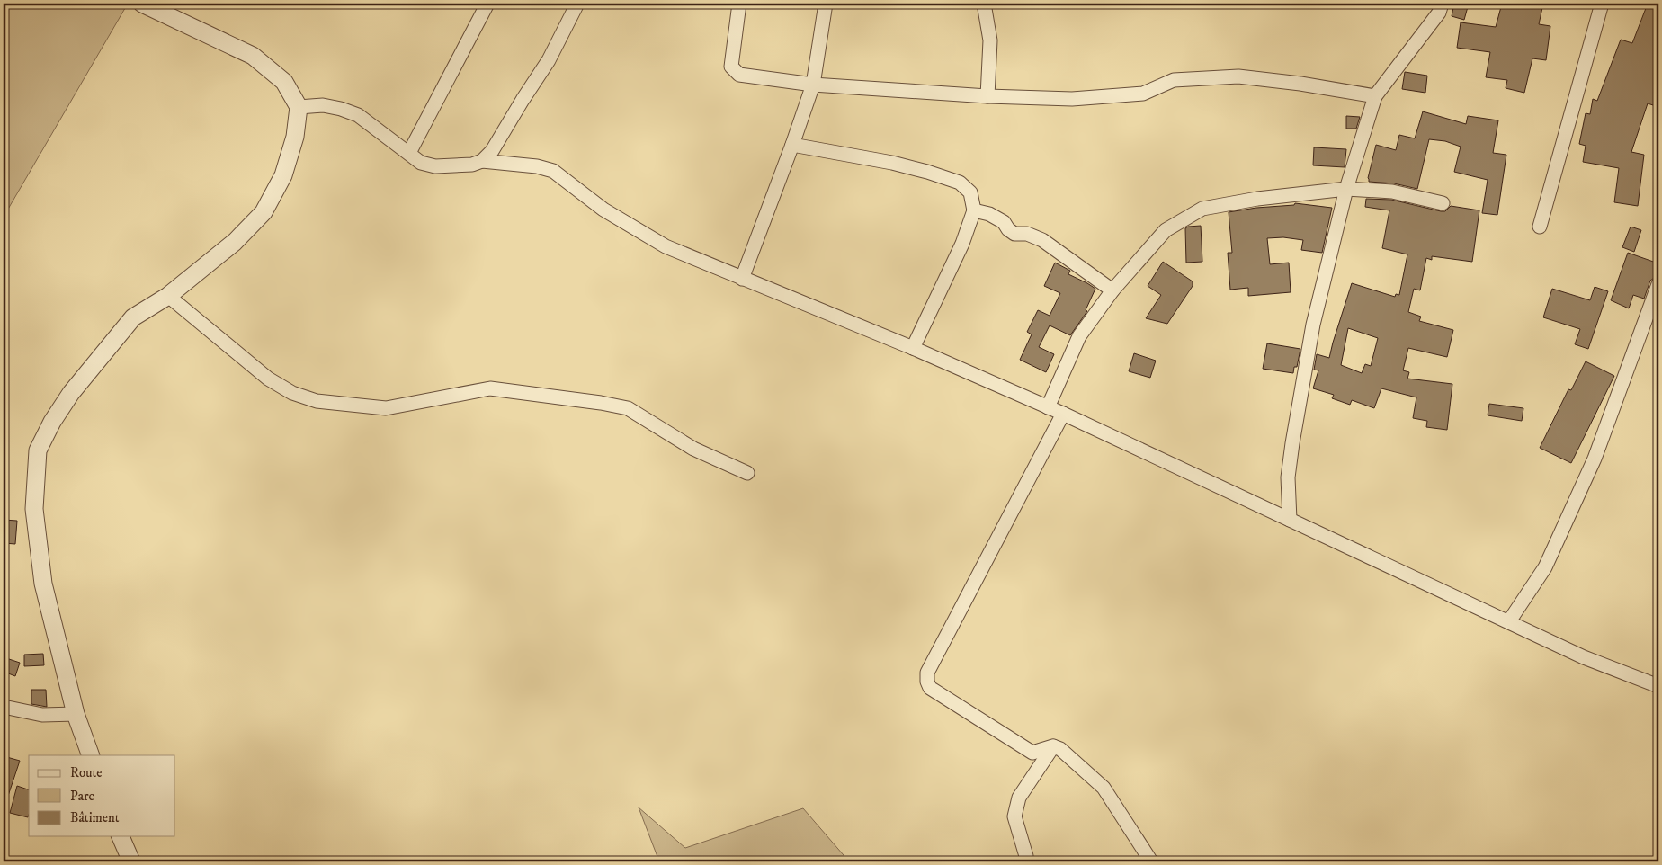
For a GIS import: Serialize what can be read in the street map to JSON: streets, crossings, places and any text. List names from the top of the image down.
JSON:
{
  "legend": ["Route", "Parc", "Bâtiment"]
}
